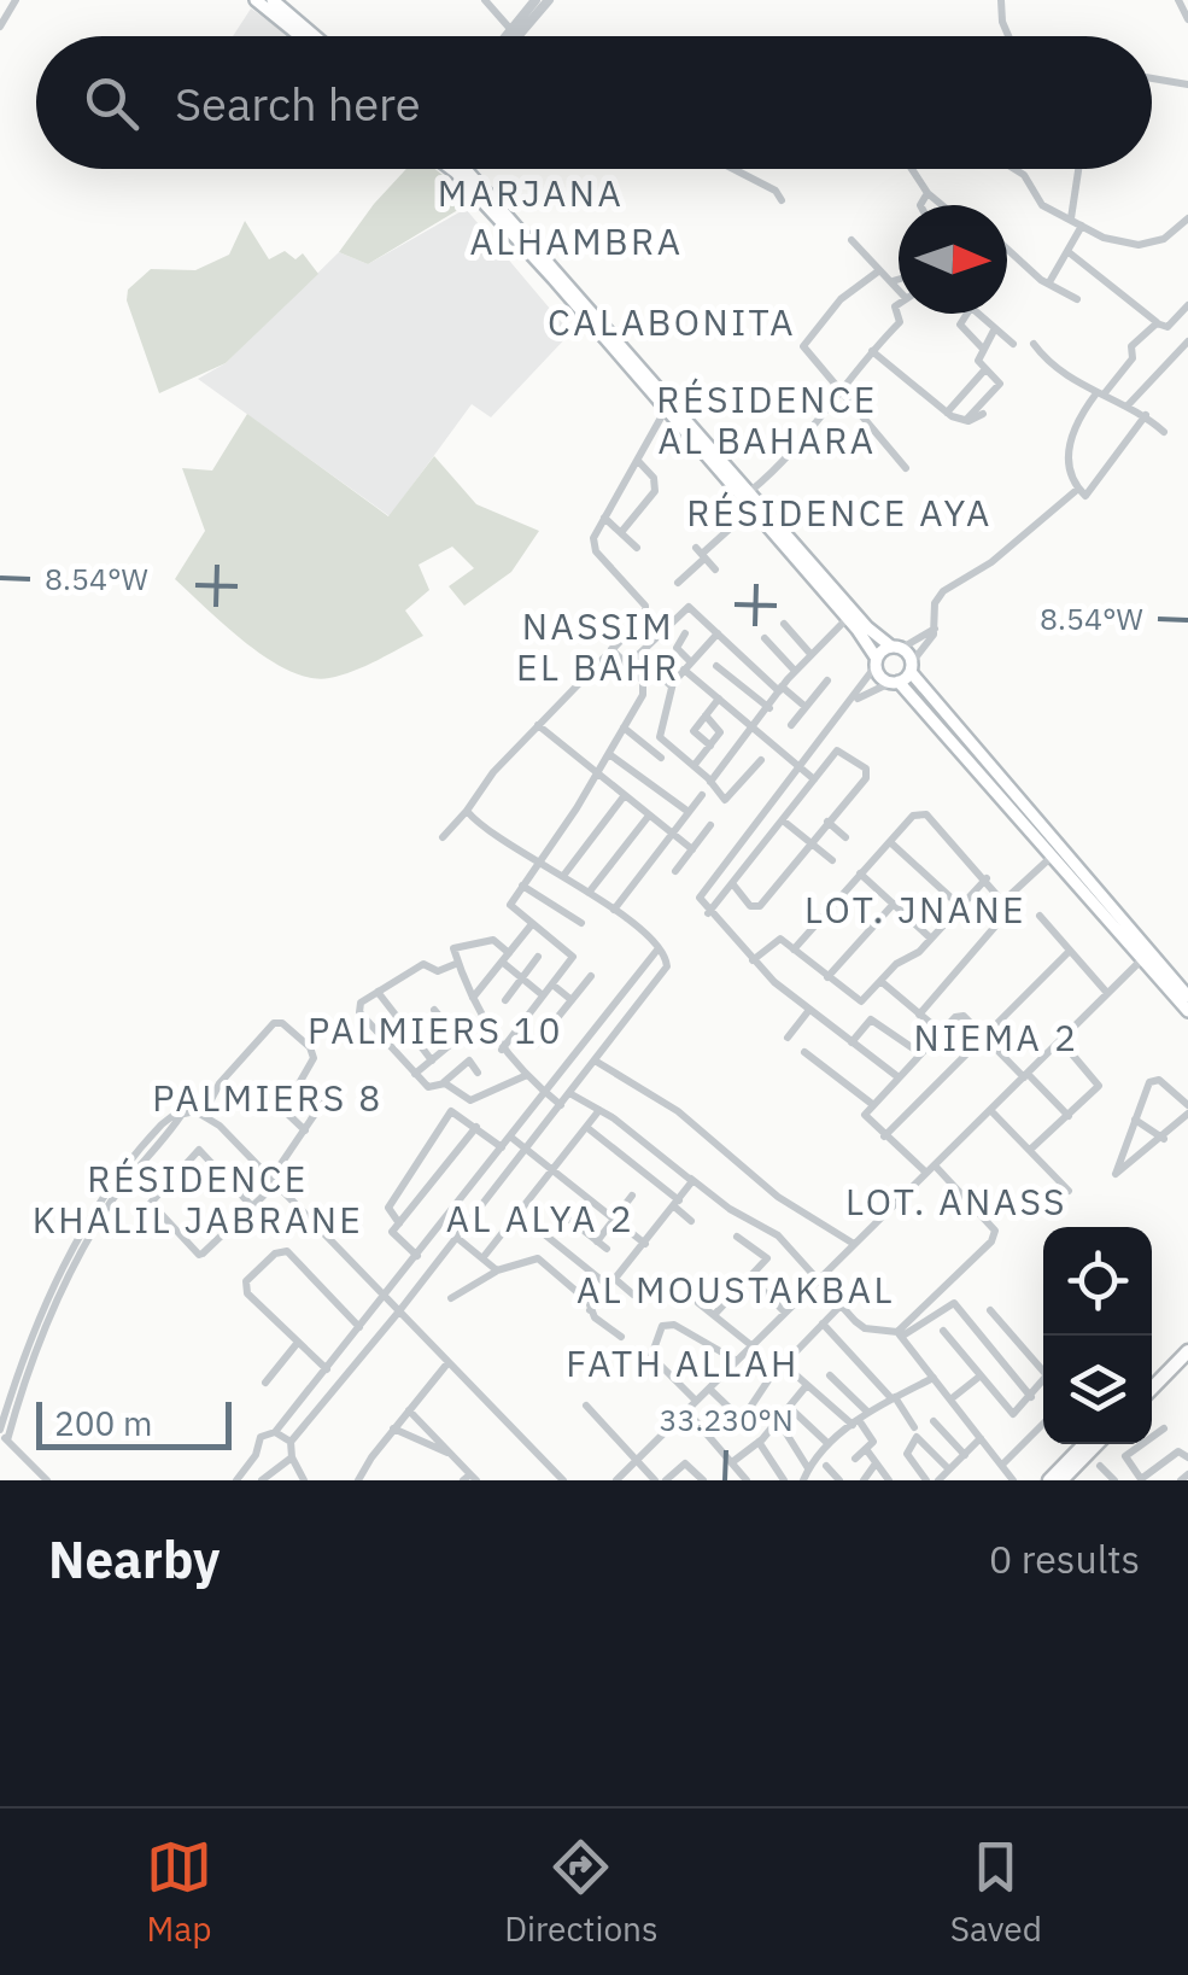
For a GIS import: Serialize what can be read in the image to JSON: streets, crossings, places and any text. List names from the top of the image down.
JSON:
{
  "districts": [
    "MARJANA",
    "ALHAMBRA",
    "CALABONITA",
    "RÉSIDENCE AL BAHARA",
    "RÉSIDENCE AYA",
    "NASSIM EL BAHR",
    "LOT. JNANE",
    "PALMIERS 10",
    "NIEMA 2",
    "PALMIERS 8",
    "RÉSIDENCE KHALIL JABRANE",
    "LOT. ANASS",
    "AL ALYA 2",
    "AL MOUSTAKBAL",
    "FATH ALLAH"
  ],
  "scale_bar": "200 m",
  "north": "right",
  "page": {
    "search": "Search here",
    "scale": "200 m",
    "heading": ["Nearby", "0 results"],
    "nav": ["Map", "Directions", "Saved"]
  },
  "coordinates": ["8.54°W", "33.230°N"]
}
